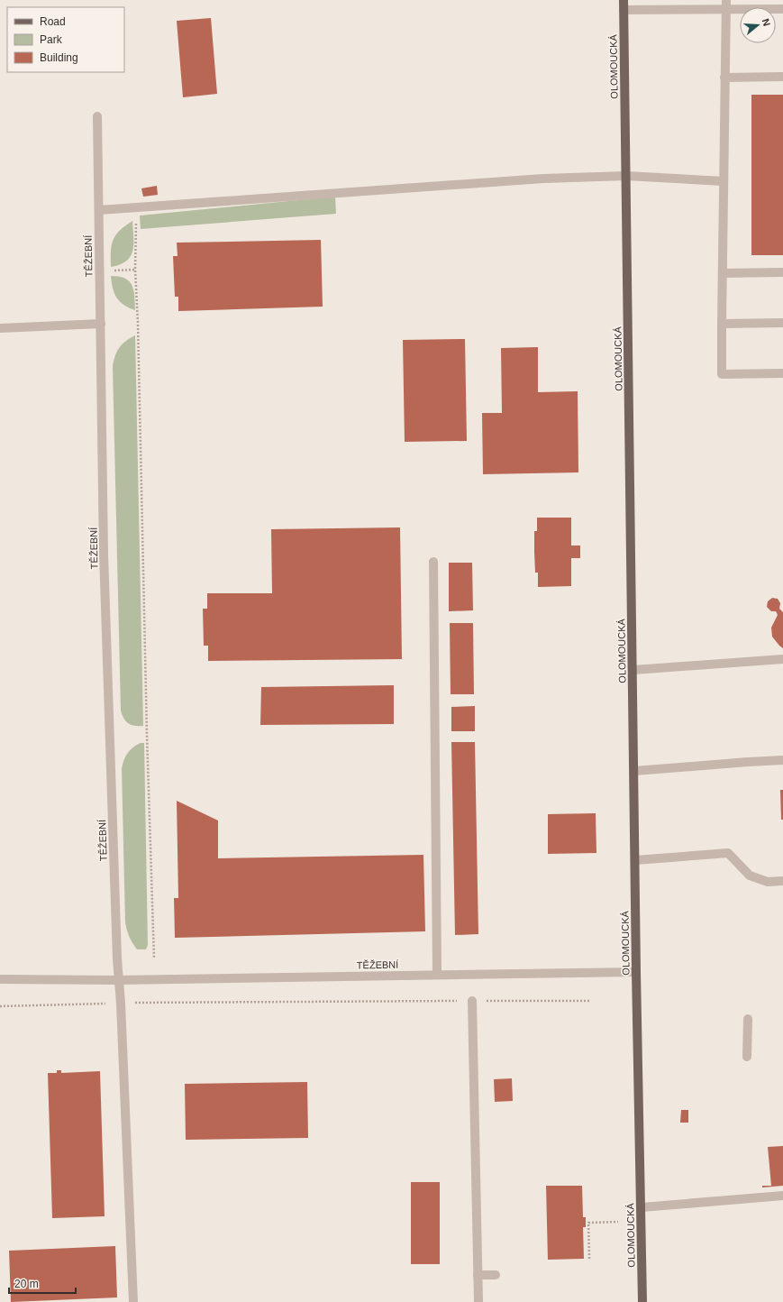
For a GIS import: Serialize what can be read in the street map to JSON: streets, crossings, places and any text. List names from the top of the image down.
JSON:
{
  "streets": {
    "main road": ["OLOMOUCKÁ"],
    "street": ["TĚŽEBNÍ"]
  },
  "crossings": [
    ["OLOMOUCKÁ", "TĚŽEBNÍ"]
  ],
  "legend": ["Road", "Park", "Building"],
  "scale_bar": "20 m",
  "north": "right"
}
